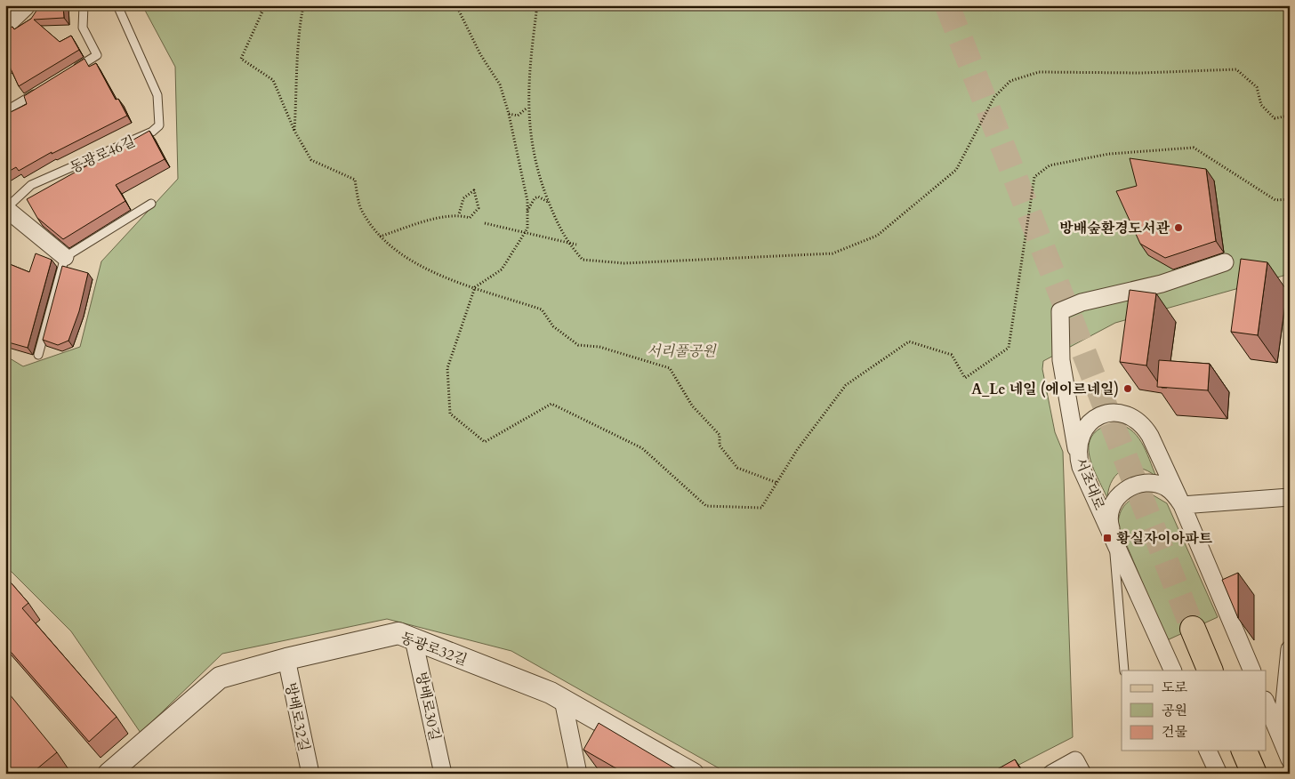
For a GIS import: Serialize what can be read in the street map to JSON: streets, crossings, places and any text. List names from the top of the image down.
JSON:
{
  "streets": {
    "street": [
      "동광로46길",
      "서초대로",
      "동광로32길",
      "방배로30길",
      "방배로32길"
    ]
  },
  "crossings": [
    ["동광로32길", "방배로30길"],
    ["동광로32길", "방배로32길"]
  ],
  "parks": ["서리풀공원"],
  "places": {
    "other": ["방배숲환경도서관", "A_Le 네일 (에이르네일)"],
    "transit": ["황실자이아파트"]
  },
  "legend": ["도로", "공원", "건물"]
}
